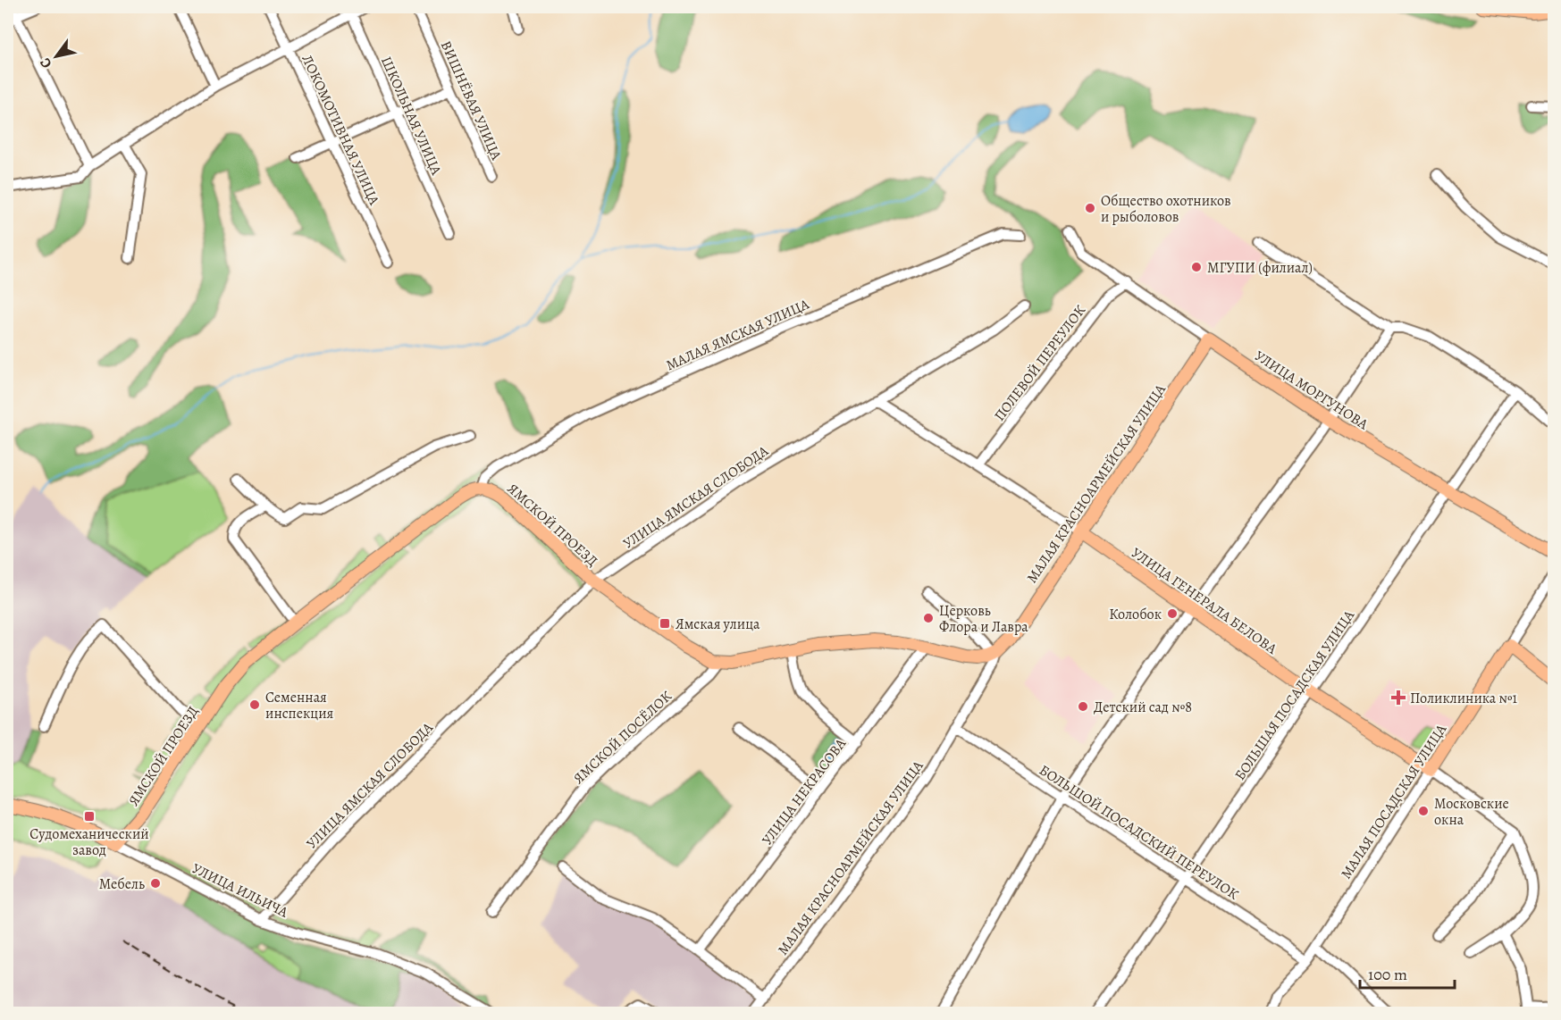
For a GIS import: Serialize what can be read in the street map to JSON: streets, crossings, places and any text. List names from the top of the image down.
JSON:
{
  "streets": {
    "main road": [
      "УЛИЦА МОРГУНОВА",
      "МАЛАЯ КРАСНОАРМЕЙСКАЯ УЛИЦА",
      "ЯМСКОЙ ПРОЕЗД",
      "УЛИЦА ГЕНЕРАЛА БЕЛОВА",
      "МАЛАЯ ПОСАДСКАЯ УЛИЦА",
      "УЛИЦА ИЛЬИЧА"
    ],
    "street": [
      "ВИШНЁВАЯ УЛИЦА",
      "ШКОЛЬНАЯ УЛИЦА",
      "ЛОКОМОТИВНАЯ УЛИЦА",
      "МАЛАЯ ЯМСКАЯ УЛИЦА",
      "ПОЛЕВОЙ ПЕРЕУЛОК",
      "УЛИЦА ЯМСКАЯ СЛОБОДА",
      "БОЛЬШАЯ ПОСАДСКАЯ УЛИЦА",
      "ЯМСКОЙ ПОСЁЛОК",
      "УЛИЦА НЕКРАСОВА",
      "БОЛЬШОЙ ПОСАДСКИЙ ПЕРЕУЛОК"
    ]
  },
  "crossings": [
    ["МАЛАЯ ЯМСКАЯ УЛИЦА", "ЯМСКОЙ ПРОЕЗД"],
    ["ПОЛЕВОЙ ПЕРЕУЛОК", "УЛИЦА МОРГУНОВА"],
    ["ПОЛЕВОЙ ПЕРЕУЛОК", "УЛИЦА ГЕНЕРАЛА БЕЛОВА"],
    ["УЛИЦА МОРГУНОВА", "МАЛАЯ КРАСНОАРМЕЙСКАЯ УЛИЦА"],
    ["УЛИЦА МОРГУНОВА", "БОЛЬШАЯ ПОСАДСКАЯ УЛИЦА"],
    ["МАЛАЯ КРАСНОАРМЕЙСКАЯ УЛИЦА", "УЛИЦА ГЕНЕРАЛА БЕЛОВА"],
    ["МАЛАЯ КРАСНОАРМЕЙСКАЯ УЛИЦА", "БОЛЬШОЙ ПОСАДСКИЙ ПЕРЕУЛОК"],
    ["УЛИЦА ЯМСКАЯ СЛОБОДА", "ЯМСКОЙ ПРОЕЗД"],
    ["УЛИЦА ЯМСКАЯ СЛОБОДА", "УЛИЦА ГЕНЕРАЛА БЕЛОВА"],
    ["УЛИЦА ЯМСКАЯ СЛОБОДА", "УЛИЦА ИЛЬИЧА"],
    ["ЯМСКОЙ ПРОЕЗД", "ЯМСКОЙ ПОСЁЛОК"],
    ["ЯМСКОЙ ПРОЕЗД", "УЛИЦА ИЛЬИЧА"],
    ["УЛИЦА ГЕНЕРАЛА БЕЛОВА", "БОЛЬШАЯ ПОСАДСКАЯ УЛИЦА"],
    ["УЛИЦА ГЕНЕРАЛА БЕЛОВА", "МАЛАЯ ПОСАДСКАЯ УЛИЦА"],
    ["БОЛЬШАЯ ПОСАДСКАЯ УЛИЦА", "БОЛЬШОЙ ПОСАДСКИЙ ПЕРЕУЛОК"],
    ["МАЛАЯ ПОСАДСКАЯ УЛИЦА", "БОЛЬШОЙ ПОСАДСКИЙ ПЕРЕУЛОК"]
  ],
  "places": {
    "other": [
      "Общество охотников и рыболовов",
      "МГУПИ (филиал)",
      "Колобок",
      "Церковь Флора и Лавра",
      "Семенная инспекция",
      "Детский сад №8",
      "Московские окна",
      "Мебель"
    ],
    "transit": ["Ямская улица", "Судомеханический завод"],
    "health": ["Поликлиника №1"]
  },
  "scale_bar": "100 m",
  "north": "bottom left"
}
